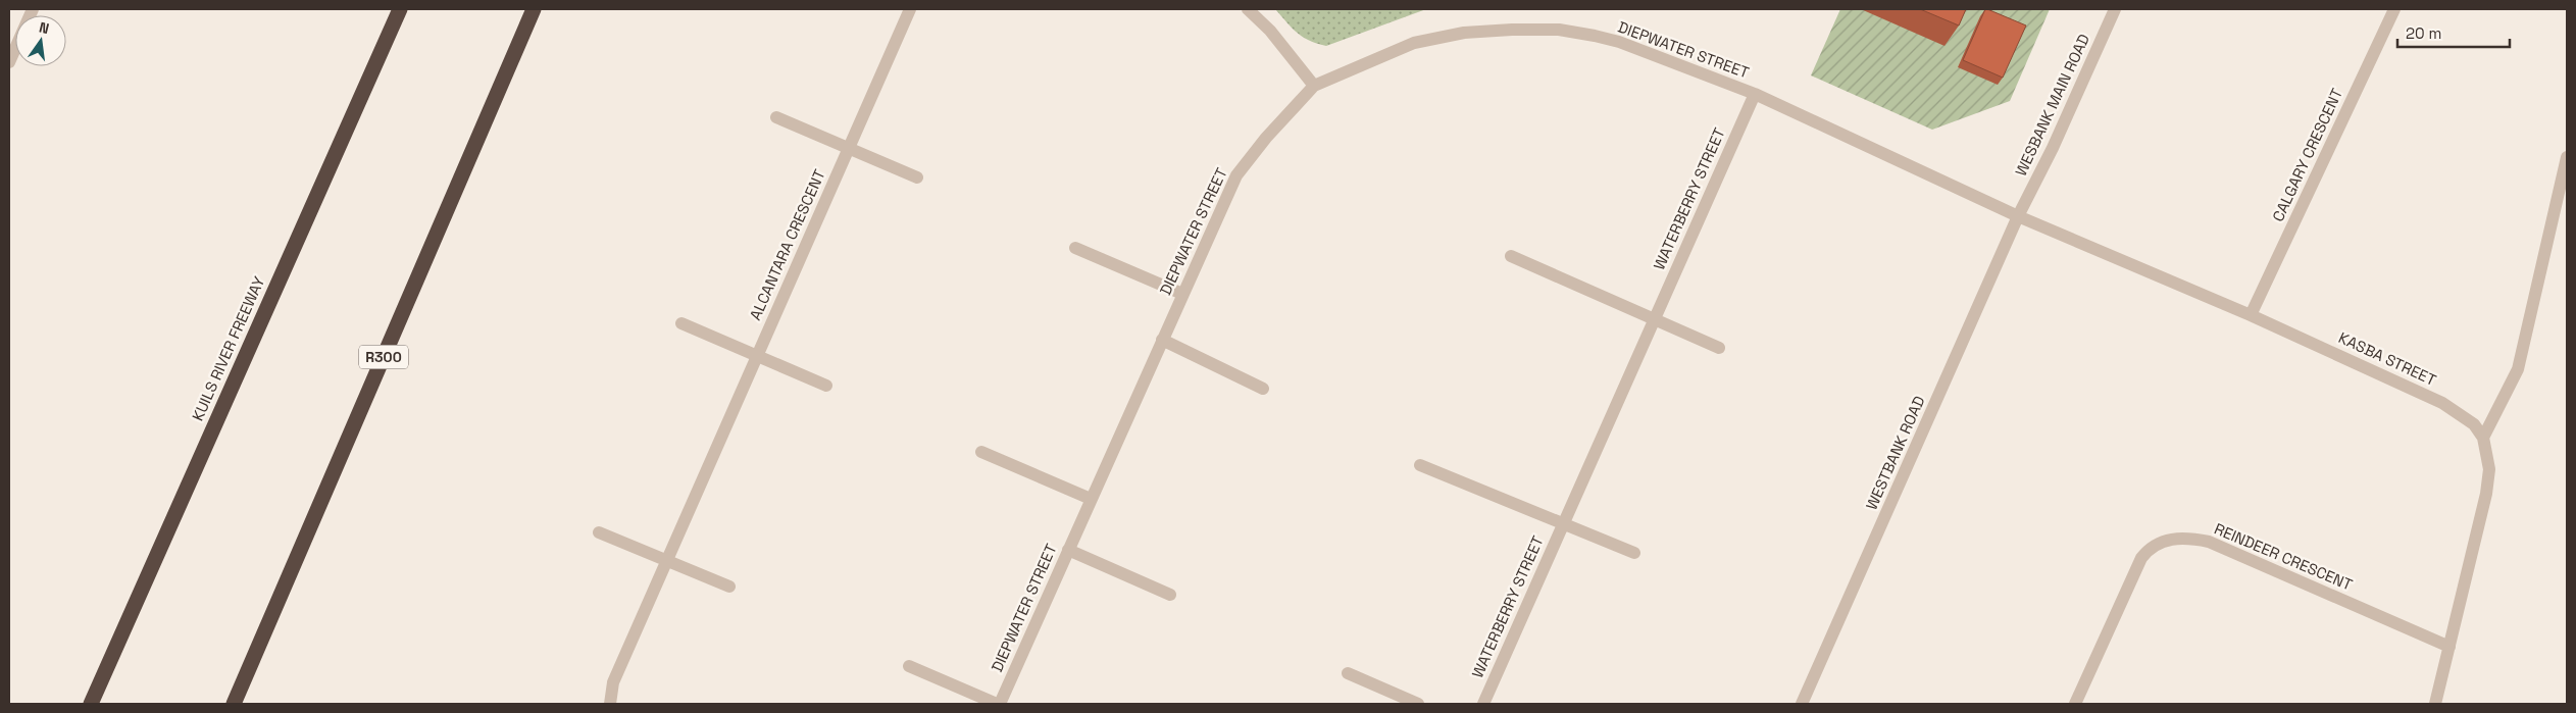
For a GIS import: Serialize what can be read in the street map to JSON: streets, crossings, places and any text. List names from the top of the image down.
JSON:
{
  "streets": {
    "highway": ["KUILS RIVER FREEWAY", "R300"],
    "street": [
      "DIEPWATER STREET",
      "WESBANK MAIN ROAD",
      "CALGARY CRESCENT",
      "WATERBERRY STREET",
      "ALCANTARA CRESCENT",
      "KASBA STREET",
      "WESTBANK ROAD",
      "REINDEER CRESCENT"
    ]
  },
  "crossings": [
    ["DIEPWATER STREET", "WESBANK MAIN ROAD"],
    ["DIEPWATER STREET", "WATERBERRY STREET"],
    ["DIEPWATER STREET", "KASBA STREET"],
    ["DIEPWATER STREET", "WESTBANK ROAD"],
    ["WESBANK MAIN ROAD", "KASBA STREET"],
    ["WESBANK MAIN ROAD", "WESTBANK ROAD"],
    ["CALGARY CRESCENT", "KASBA STREET"],
    ["KASBA STREET", "WESTBANK ROAD"]
  ],
  "scale_bar": "20 m",
  "north": "top"
}
